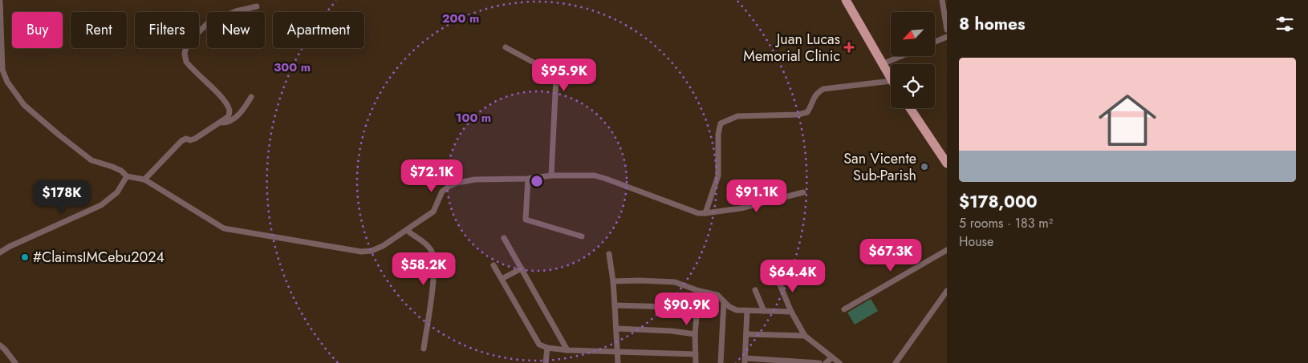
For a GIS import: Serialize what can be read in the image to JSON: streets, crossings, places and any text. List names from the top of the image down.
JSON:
{
  "places": {
    "health": ["Juan Lucas Memorial Clinic"],
    "other": ["San Vicente Sub-Parish", "#ClaimsIMCebu2024"]
  },
  "north": "bottom left",
  "page": {
    "heading": "8 homes",
    "chip": [
      "Buy",
      "Rent",
      "Filters",
      "New",
      "Apartment"
    ],
    "list": [
      {
        "name": "$178,000",
        "note": "5 rooms · 183 m² · House"
      }
    ],
    "price": [
      "$95.9K",
      "$72.1K",
      "$91.1K",
      "$178K",
      "$67.3K",
      "$58.2K",
      "$64.4K",
      "$90.9K"
    ]
  },
  "rings": ["200 m", "300 m", "100 m"]
}
